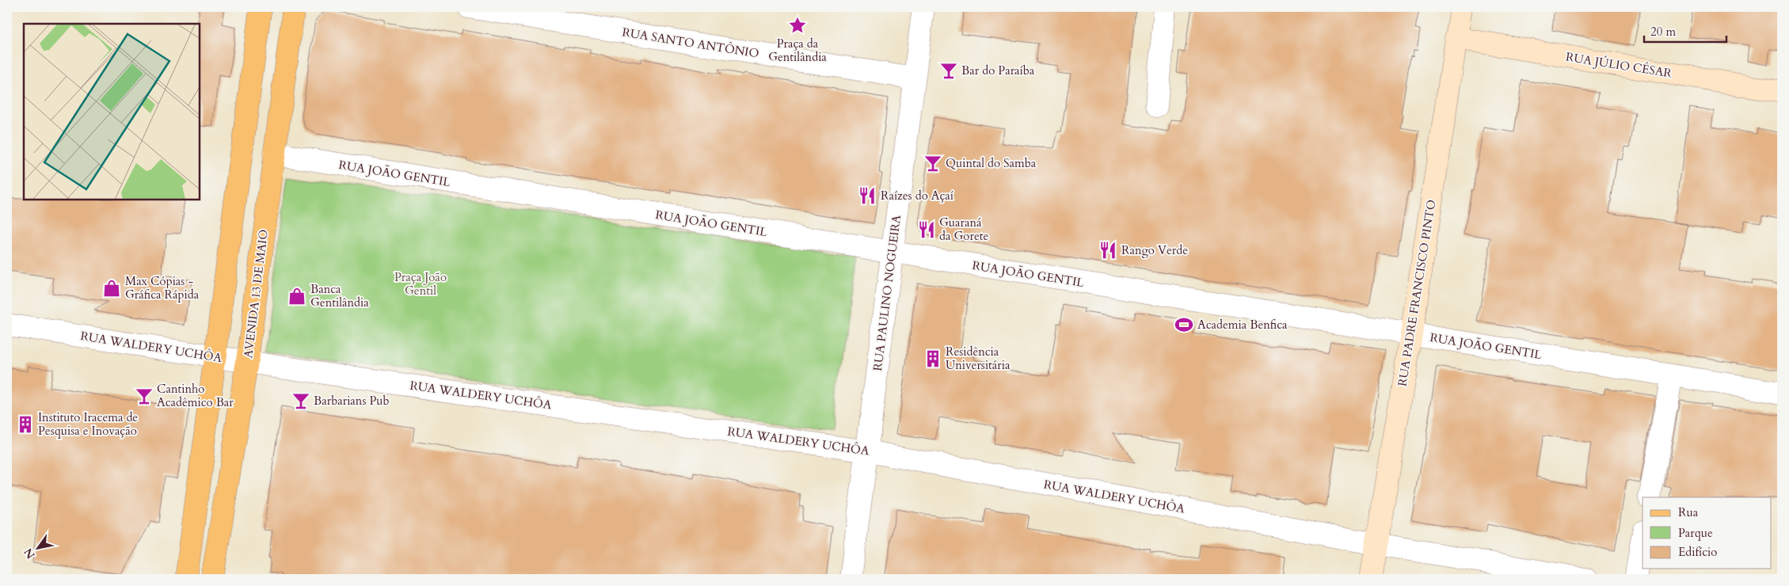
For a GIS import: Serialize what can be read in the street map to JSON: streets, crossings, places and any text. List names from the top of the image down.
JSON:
{
  "streets": {
    "main road": ["AVENIDA 13 DE MAIO"],
    "street": [
      "RUA SANTO ANTÔNIO",
      "RUA JÚLIO CÉSAR",
      "RUA JOÃO GENTIL",
      "RUA PAULINO NOGUEIRA",
      "RUA PADRE FRANCISCO PINTO",
      "RUA WALDERY UCHÔA"
    ]
  },
  "crossings": [
    ["RUA SANTO ANTÔNIO", "RUA PAULINO NOGUEIRA"],
    ["RUA JÚLIO CÉSAR", "RUA PADRE FRANCISCO PINTO"],
    ["RUA JOÃO GENTIL", "RUA PAULINO NOGUEIRA"],
    ["RUA JOÃO GENTIL", "RUA PADRE FRANCISCO PINTO"],
    ["RUA JOÃO GENTIL", "AVENIDA 13 DE MAIO"],
    ["RUA PAULINO NOGUEIRA", "RUA WALDERY UCHÔA"],
    ["RUA PADRE FRANCISCO PINTO", "RUA WALDERY UCHÔA"],
    ["AVENIDA 13 DE MAIO", "RUA WALDERY UCHÔA"]
  ],
  "parks": ["Praça João Gentil"],
  "places": {
    "place": ["Praça da Gentilândia"],
    "bar": [
      "Bar do Paraíba",
      "Quintal do Samba",
      "Cantinho Acadêmico Bar",
      "Barbarians Pub"
    ],
    "restaurant": ["Raízes do Açaí", "Guaraná da Gorete", "Rango Verde"],
    "shop": ["Max Cópias - Gráfica Rápida", "Banca Gentilândia"],
    "sports": ["Academia Benfica"],
    "building": ["Residência Universitária", "Instituto Iracema de Pesquisa e Inovação"]
  },
  "legend": ["Rua", "Parque", "Edifício"],
  "scale_bar": "20 m",
  "north": "bottom left"
}
